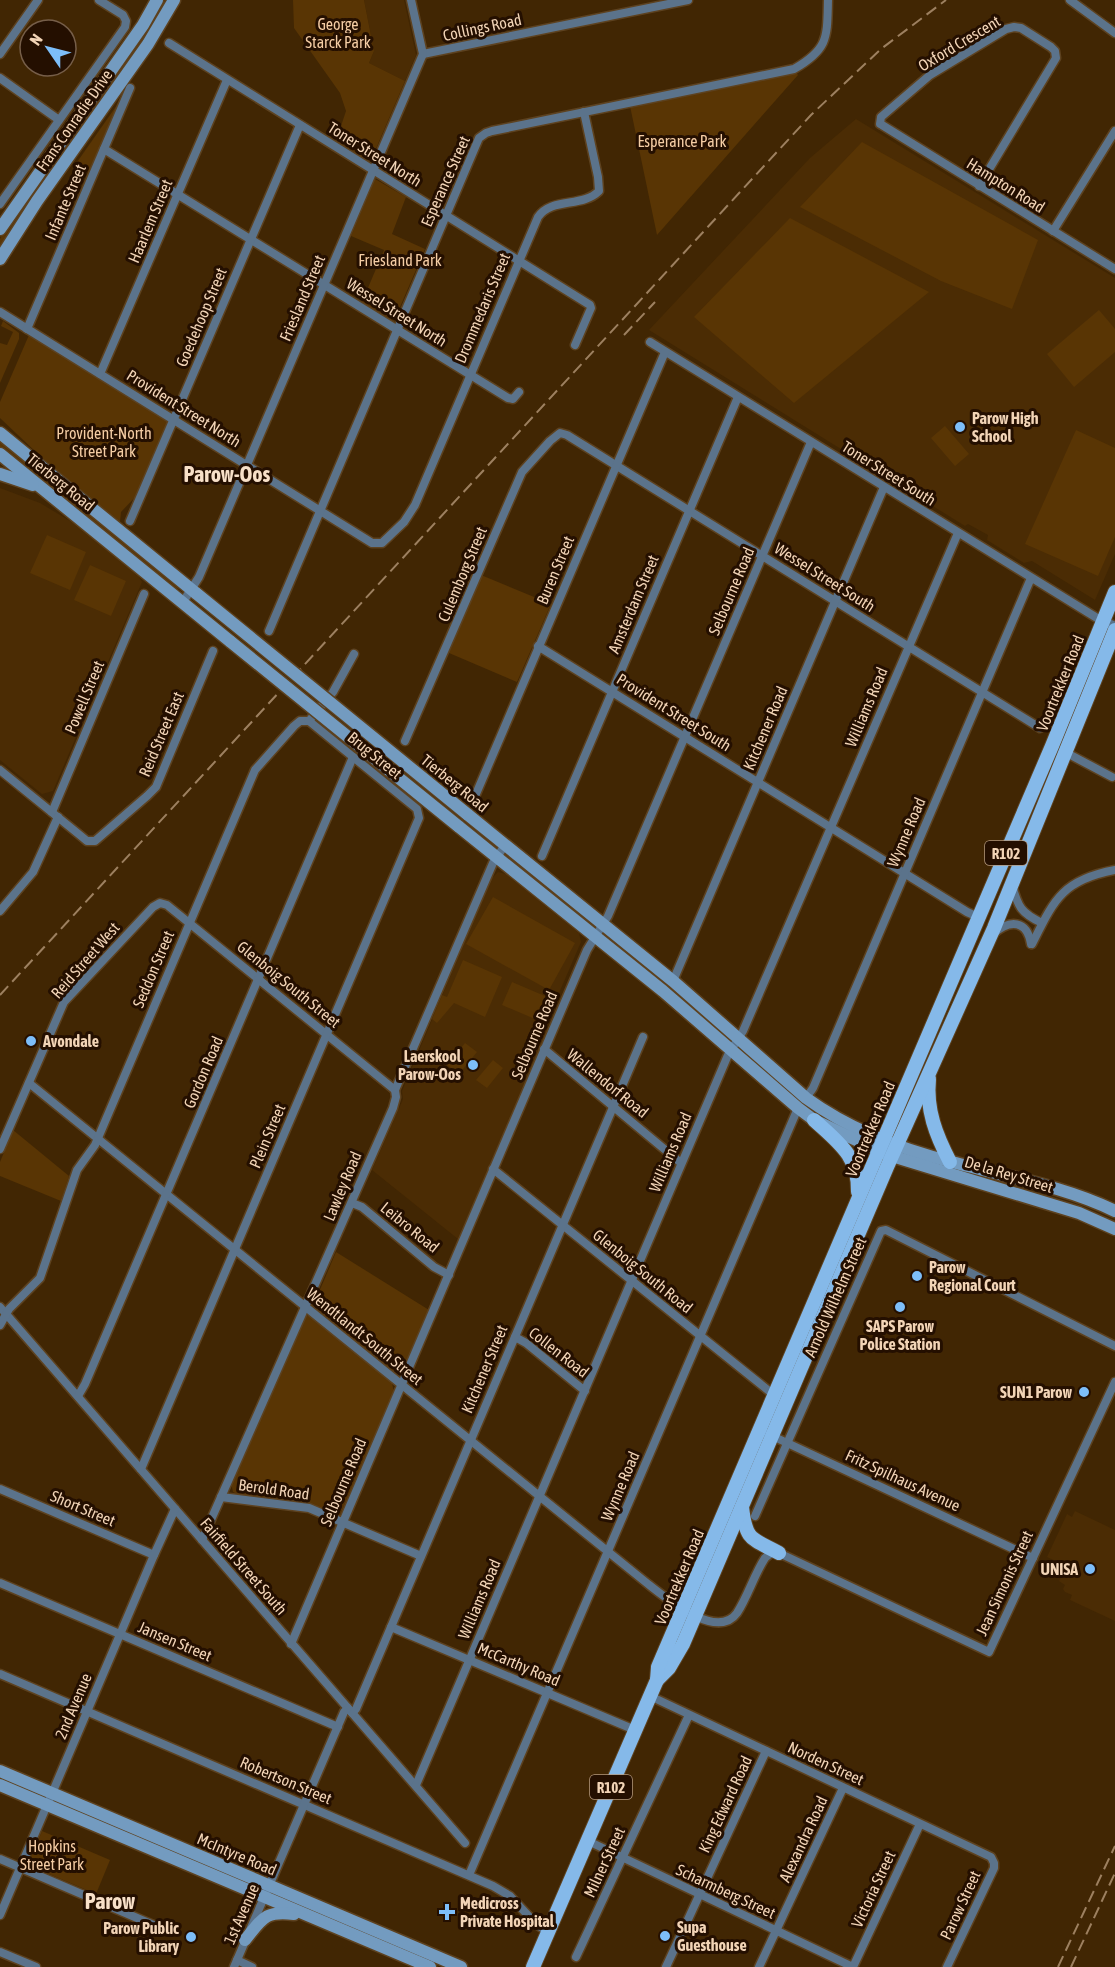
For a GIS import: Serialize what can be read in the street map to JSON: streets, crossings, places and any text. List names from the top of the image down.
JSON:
{
  "streets": {
    "main road": [
      "Frans Conradie Drive",
      "Tierberg Road",
      "Voortrekker Road",
      "R102",
      "De la Rey Street",
      "McIntyre Road"
    ],
    "street": [
      "Collings Road",
      "Oxford Crescent",
      "Toner Street North",
      "Esperance Street",
      "Hampton Road",
      "Infante Street",
      "Haarlem Street",
      "Friesland Street",
      "Drommedaris Street",
      "Wessel Street North",
      "Goedehoop Street",
      "Provident Street North",
      "Toner Street South",
      "Buren Street",
      "Culemborg Street",
      "Wessel Street South",
      "Selbourne Road",
      "Amsterdam Street",
      "Powell Street",
      "Williams Road",
      "Provident Street South",
      "Kitchener Road",
      "Reid Street East",
      "Brug Street",
      "Wynne Road",
      "Reid Street West",
      "Seddon Street",
      "Glenboig South Street",
      "Gordon Road",
      "Wallendorf Road",
      "Plein Street",
      "Lawley Road",
      "Leibro Road",
      "Glenboig South Road",
      "Arnold Wilhelm Street",
      "Wendtlandt South Street",
      "Collen Road",
      "Kitchener Street",
      "Fritz Spilhaus Avenue",
      "Berold Road",
      "Short Street",
      "Fairfield Street South",
      "Jean Simonis Street",
      "Jansen Street",
      "McCarthy Road",
      "2nd Avenue",
      "Norden Street",
      "Robertson Street",
      "King Edward Road",
      "Alexandra Road",
      "Milner Street",
      "Victoria Street",
      "Scharmberg Street",
      "Parow Street",
      "1st Avenue"
    ]
  },
  "crossings": [
    ["Collings Road", "Friesland Street"],
    ["Oxford Crescent", "Hampton Road"],
    ["Toner Street North", "Esperance Street"],
    ["Toner Street North", "Haarlem Street"],
    ["Toner Street North", "Friesland Street"],
    ["Toner Street North", "Drommedaris Street"],
    ["Toner Street North", "Goedehoop Street"],
    ["Esperance Street", "Drommedaris Street"],
    ["Esperance Street", "Wessel Street North"],
    ["Esperance Street", "Provident Street North"],
    ["Infante Street", "Wessel Street North"],
    ["Infante Street", "Provident Street North"],
    ["Haarlem Street", "Wessel Street North"],
    ["Haarlem Street", "Provident Street North"],
    ["Friesland Street", "Wessel Street North"],
    ["Friesland Street", "Provident Street North"],
    ["Friesland Street", "Tierberg Road"],
    ["Drommedaris Street", "Wessel Street North"],
    ["Drommedaris Street", "Provident Street North"],
    ["Wessel Street North", "Goedehoop Street"],
    ["Goedehoop Street", "Provident Street North"],
    ["Toner Street South", "Buren Street"],
    ["Toner Street South", "Selbourne Road"],
    ["Toner Street South", "Amsterdam Street"],
    ["Toner Street South", "Voortrekker Road"],
    ["Toner Street South", "Williams Road"],
    ["Toner Street South", "Kitchener Road"],
    ["Toner Street South", "Wynne Road"],
    ["Tierberg Road", "Selbourne Road"],
    ["Tierberg Road", "Voortrekker Road"],
    ["Tierberg Road", "Williams Road"],
    ["Tierberg Road", "Kitchener Road"],
    ["Tierberg Road", "Wynne Road"],
    ["Tierberg Road", "De la Rey Street"],
    ["Tierberg Road", "Lawley Road"],
    ["Buren Street", "Wessel Street South"],
    ["Buren Street", "Provident Street South"],
    ["Culemborg Street", "Wessel Street South"],
    ["Wessel Street South", "Selbourne Road"],
    ["Wessel Street South", "Amsterdam Street"],
    ["Wessel Street South", "Williams Road"],
    ["Wessel Street South", "Kitchener Road"],
    ["Wessel Street South", "Wynne Road"],
    ["Selbourne Road", "Provident Street South"],
    ["Selbourne Road", "Wallendorf Road"],
    ["Selbourne Road", "Leibro Road"],
    ["Selbourne Road", "Glenboig South Road"],
    ["Selbourne Road", "Wendtlandt South Street"],
    ["Selbourne Road", "Berold Road"],
    ["Selbourne Road", "Fairfield Street South"],
    ["Amsterdam Street", "Provident Street South"],
    ["Voortrekker Road", "Provident Street South"],
    ["Voortrekker Road", "De la Rey Street"],
    ["Voortrekker Road", "Glenboig South Road"],
    ["Voortrekker Road", "Wendtlandt South Street"],
    ["Voortrekker Road", "Fritz Spilhaus Avenue"],
    ["Voortrekker Road", "McCarthy Road"],
    ["Voortrekker Road", "Norden Street"],
    ["Voortrekker Road", "Robertson Street"],
    ["Voortrekker Road", "Scharmberg Street"],
    ["Powell Street", "Reid Street East"],
    ["Williams Road", "Provident Street South"],
    ["Williams Road", "Wallendorf Road"],
    ["Williams Road", "Glenboig South Road"],
    ["Williams Road", "Wendtlandt South Street"],
    ["Williams Road", "Collen Road"],
    ["Williams Road", "Fairfield Street South"],
    ["Williams Road", "McCarthy Road"],
    ["Provident Street South", "Kitchener Road"],
    ["Provident Street South", "Wynne Road"],
    ["Brug Street", "Seddon Street"],
    ["Brug Street", "Gordon Road"],
    ["Brug Street", "Plein Street"],
    ["Wynne Road", "Glenboig South Road"],
    ["Wynne Road", "Wendtlandt South Street"],
    ["Wynne Road", "McCarthy Road"],
    ["Wynne Road", "Robertson Street"],
    ["Reid Street West", "Glenboig South Street"],
    ["Reid Street West", "Wendtlandt South Street"],
    ["Seddon Street", "Glenboig South Street"],
    ["Seddon Street", "Wendtlandt South Street"],
    ["Seddon Street", "Fairfield Street South"],
    ["Glenboig South Street", "Gordon Road"],
    ["Glenboig South Street", "Plein Street"],
    ["Glenboig South Street", "Lawley Road"],
    ["Gordon Road", "Wendtlandt South Street"],
    ["Gordon Road", "Fairfield Street South"],
    ["Wallendorf Road", "Kitchener Street"],
    ["Plein Street", "Wendtlandt South Street"],
    ["Plein Street", "Fairfield Street South"],
    ["Lawley Road", "Leibro Road"],
    ["Lawley Road", "Wendtlandt South Street"],
    ["Lawley Road", "Berold Road"],
    ["Lawley Road", "Fairfield Street South"],
    ["Glenboig South Road", "Kitchener Street"],
    ["Arnold Wilhelm Street", "Fritz Spilhaus Avenue"],
    ["Wendtlandt South Street", "Kitchener Street"],
    ["Collen Road", "Kitchener Street"],
    ["Kitchener Street", "Berold Road"],
    ["Kitchener Street", "Fairfield Street South"],
    ["Kitchener Street", "McCarthy Road"],
    ["Kitchener Street", "1st Avenue"],
    ["Fritz Spilhaus Avenue", "Jean Simonis Street"],
    ["Short Street", "2nd Avenue"],
    ["Fairfield Street South", "2nd Avenue"],
    ["Fairfield Street South", "1st Avenue"],
    ["Jansen Street", "2nd Avenue"],
    ["Jansen Street", "1st Avenue"],
    ["2nd Avenue", "Robertson Street"],
    ["2nd Avenue", "McIntyre Road"],
    ["Norden Street", "King Edward Road"],
    ["Norden Street", "Alexandra Road"],
    ["Norden Street", "Milner Street"],
    ["Norden Street", "Victoria Street"],
    ["Norden Street", "Parow Street"],
    ["Robertson Street", "1st Avenue"],
    ["King Edward Road", "Scharmberg Street"],
    ["Alexandra Road", "Scharmberg Street"],
    ["McIntyre Road", "1st Avenue"],
    ["Milner Street", "Scharmberg Street"],
    ["Victoria Street", "Scharmberg Street"]
  ],
  "districts": ["Parow-Oos", "Parow"],
  "parks": [
    "George Starck Park",
    "Esperance Park",
    "Friesland Park",
    "Provident-North Street Park",
    "Hopkins Street Park"
  ],
  "places": {
    "other": [
      "Parow High School",
      "Avondale",
      "Laerskool Parow-Oos",
      "Parow Regional Court",
      "SAPS Parow Police Station",
      "SUN1 Parow",
      "UNISA",
      "Supa Guesthouse",
      "Parow Public Library"
    ],
    "health": ["Medicross Private Hospital"]
  },
  "north": "top left"
}
